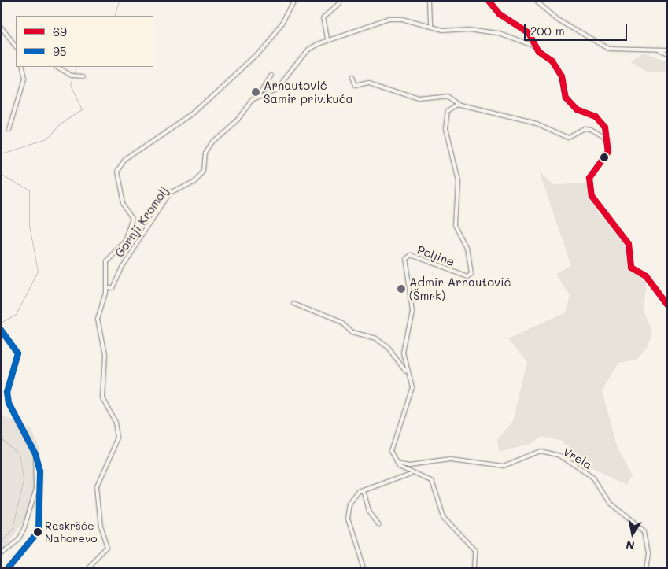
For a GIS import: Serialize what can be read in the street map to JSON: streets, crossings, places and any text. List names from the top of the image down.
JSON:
{
  "streets": {
    "street": ["Gornji Kromolj", "Poljine", "Vrela"]
  },
  "crossings": [
    ["Poljine", "Vrela"]
  ],
  "places": ["Arnautović Samir priv.kuća", "Admir Arnautović (Šmrk)", "Raskršće Nahorevo"],
  "lines": ["transit line 69", "transit line 95"],
  "legend": ["69", "95"],
  "scale_bar": "200 m",
  "north": "bottom"
}
